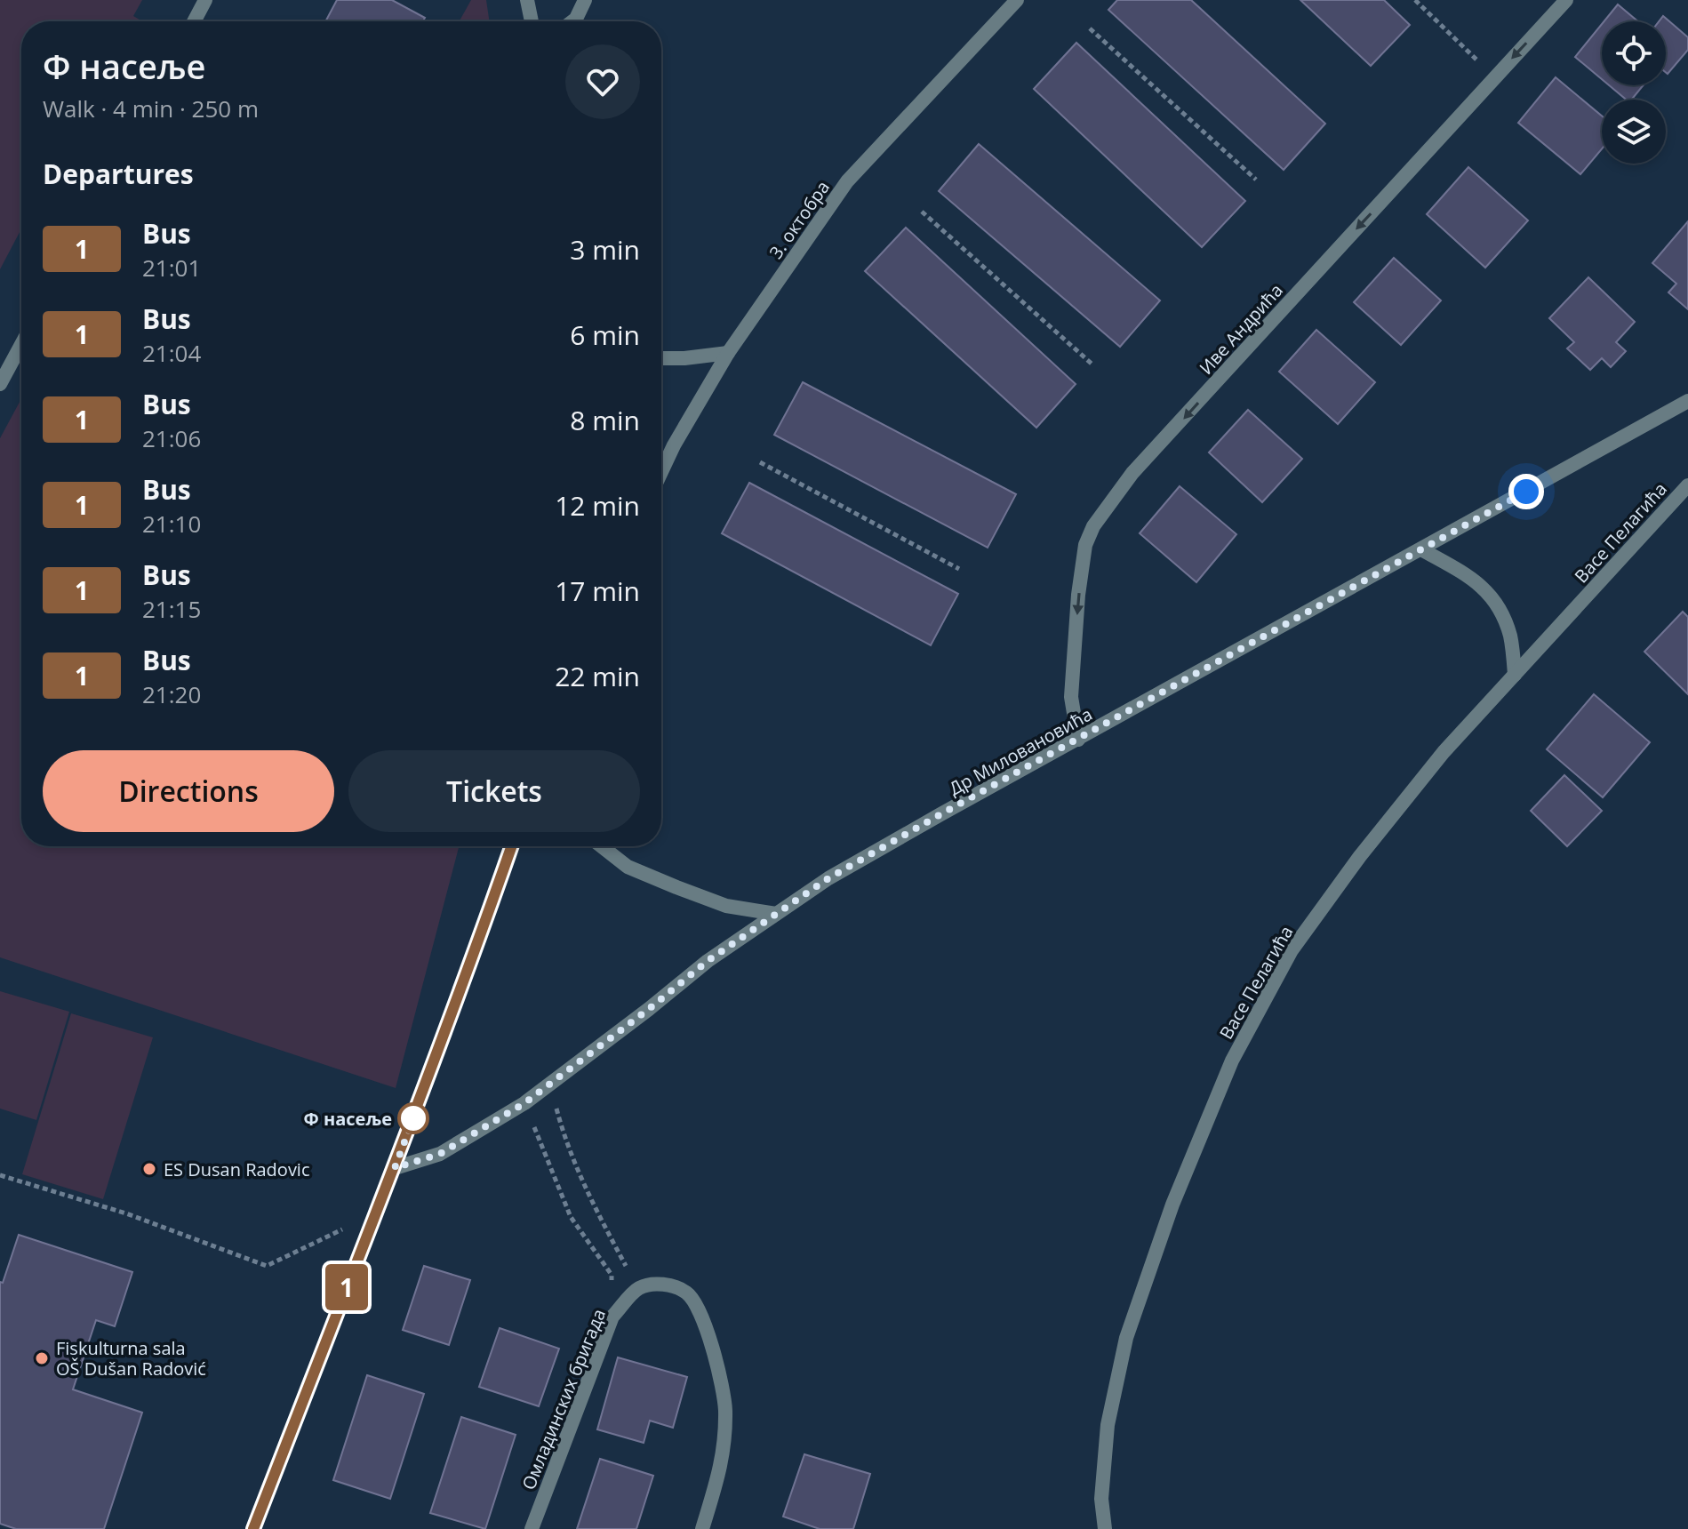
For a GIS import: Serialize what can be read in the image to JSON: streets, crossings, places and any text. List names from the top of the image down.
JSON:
{
  "streets": {
    "street": [
      "3. октобра",
      "Иве Андрића",
      "Васе Пелагића",
      "Др Миловановића",
      "Омладинских бригада"
    ]
  },
  "crossings": [
    ["Иве Андрића", "Др Миловановића"]
  ],
  "one_way": ["Иве Андрића"],
  "places": ["Ф насеље", "ES Dusan Radovic", "Fiskulturna sala OŠ Dušan Radović"],
  "lines": ["bus line 1"],
  "page": {
    "on_map": "1",
    "heading": [
      ["Ф насеље", "Walk · 4 min · 250 m"],
      "Departures"
    ],
    "list": [
      {
        "mark": "1",
        "name": "Bus",
        "note": "21:01",
        "value": "3 min"
      },
      {
        "mark": "1",
        "name": "Bus",
        "note": "21:04",
        "value": "6 min"
      },
      {
        "mark": "1",
        "name": "Bus",
        "note": "21:06",
        "value": "8 min"
      },
      {
        "mark": "1",
        "name": "Bus",
        "note": "21:10",
        "value": "12 min"
      },
      {
        "mark": "1",
        "name": "Bus",
        "note": "21:15",
        "value": "17 min"
      },
      {
        "mark": "1",
        "name": "Bus",
        "note": "21:20",
        "value": "22 min"
      }
    ],
    "buttons": ["Directions", "Tickets"]
  }
}
